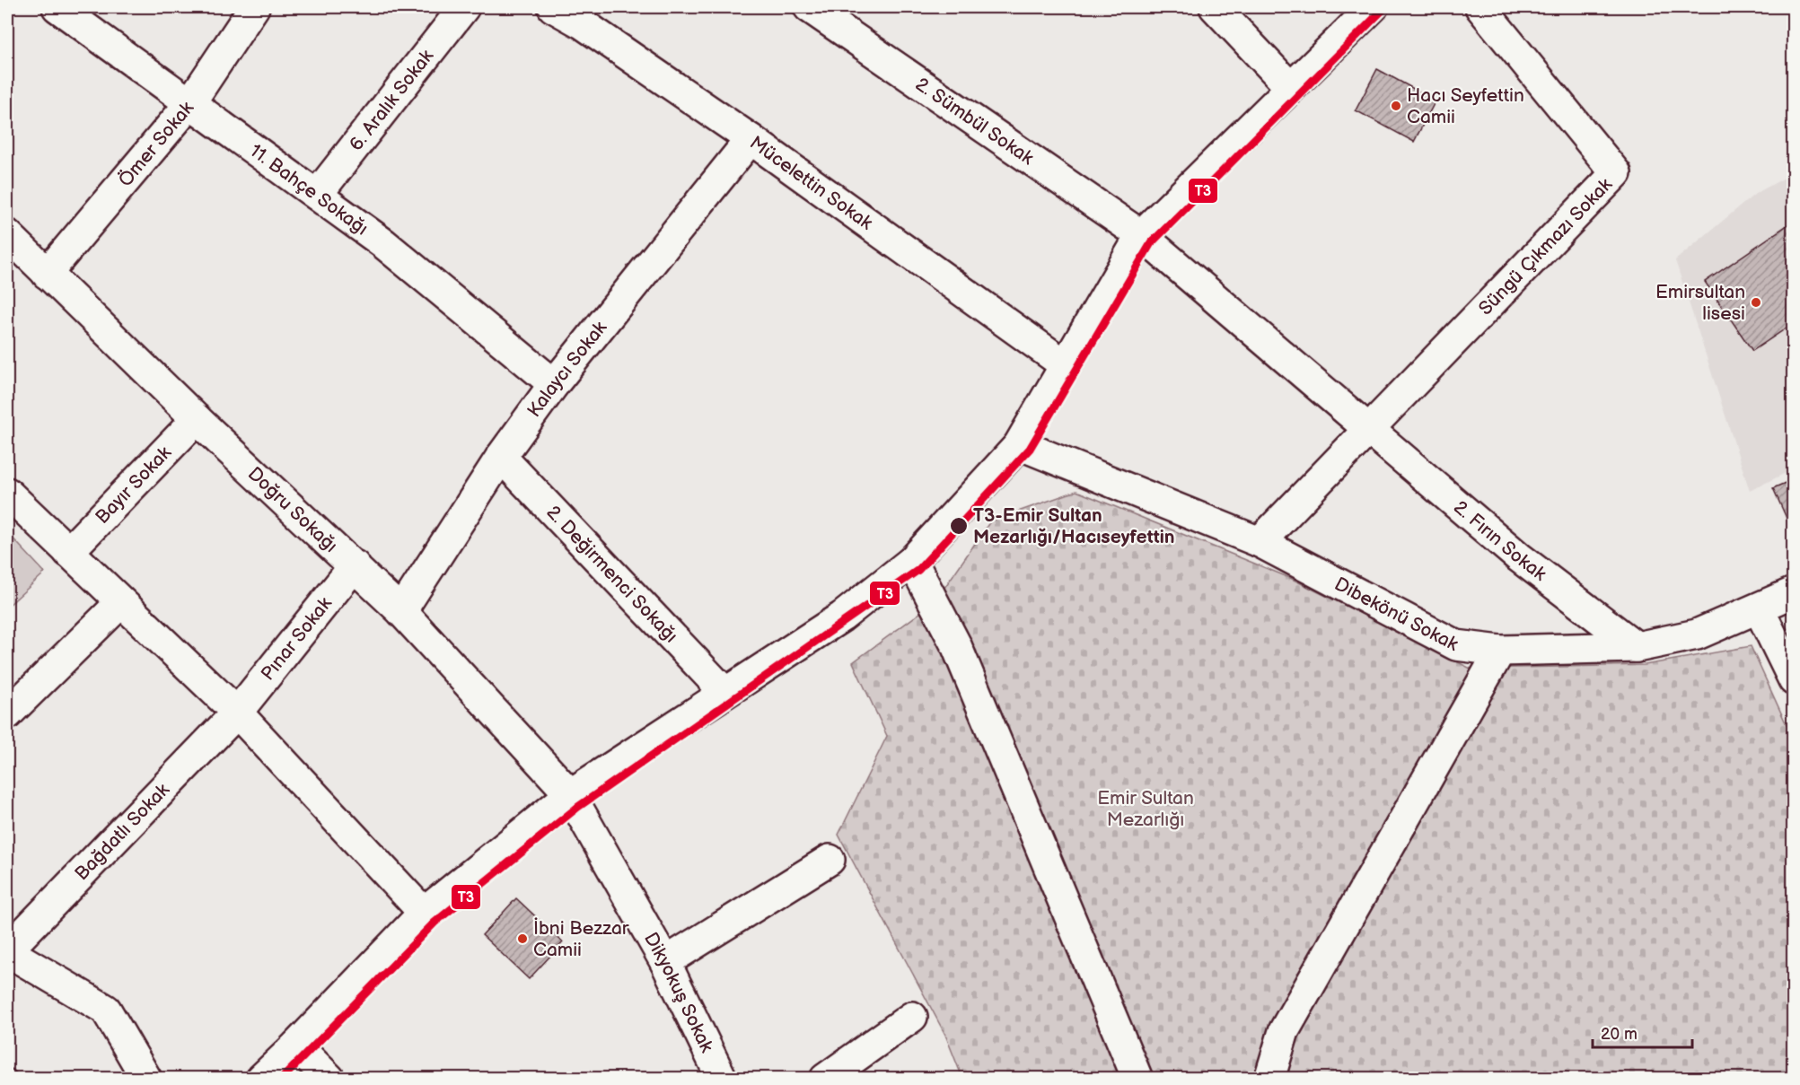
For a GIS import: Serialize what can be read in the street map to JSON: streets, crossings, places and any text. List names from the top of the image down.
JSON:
{
  "streets": {
    "street": [
      "6. Aralık Sokak",
      "2. Sümbül Sokak",
      "Ömer Sokak",
      "Mücelettin Sokak",
      "11. Bahçe Sokağı",
      "Süngü Çıkmazı Sokak",
      "Kalaycı Sokak",
      "Bayır Sokak",
      "Doğru Sokağı",
      "2. Fırın Sokak",
      "2. Değirmenci Sokağı",
      "Dibekönü Sokak",
      "Pınar Sokak",
      "Bağdatlı Sokak",
      "Dikyokuş Sokak"
    ]
  },
  "crossings": [
    ["6. Aralık Sokak", "11. Bahçe Sokağı"],
    ["2. Sümbül Sokak", "2. Fırın Sokak"],
    ["Ömer Sokak", "11. Bahçe Sokağı"],
    ["Ömer Sokak", "Doğru Sokağı"],
    ["Mücelettin Sokak", "Kalaycı Sokak"],
    ["11. Bahçe Sokağı", "Kalaycı Sokak"],
    ["Süngü Çıkmazı Sokak", "2. Fırın Sokak"],
    ["Kalaycı Sokak", "Doğru Sokağı"],
    ["Kalaycı Sokak", "2. Değirmenci Sokağı"],
    ["Bayır Sokak", "Doğru Sokağı"],
    ["Doğru Sokağı", "Pınar Sokak"],
    ["Doğru Sokağı", "Dikyokuş Sokak"],
    ["2. Fırın Sokak", "Dibekönü Sokak"],
    ["Pınar Sokak", "Bağdatlı Sokak"]
  ],
  "parks": ["Emir Sultan Mezarlığı"],
  "places": [
    "Hacı Seyfettin Camii",
    "Emirsultan lisesi",
    "T3-Emir Sultan Mezarlığı/Hacıseyfettin",
    "İbni Bezzar Camii"
  ],
  "lines": ["transit line T3"],
  "scale_bar": "20 m"
}
